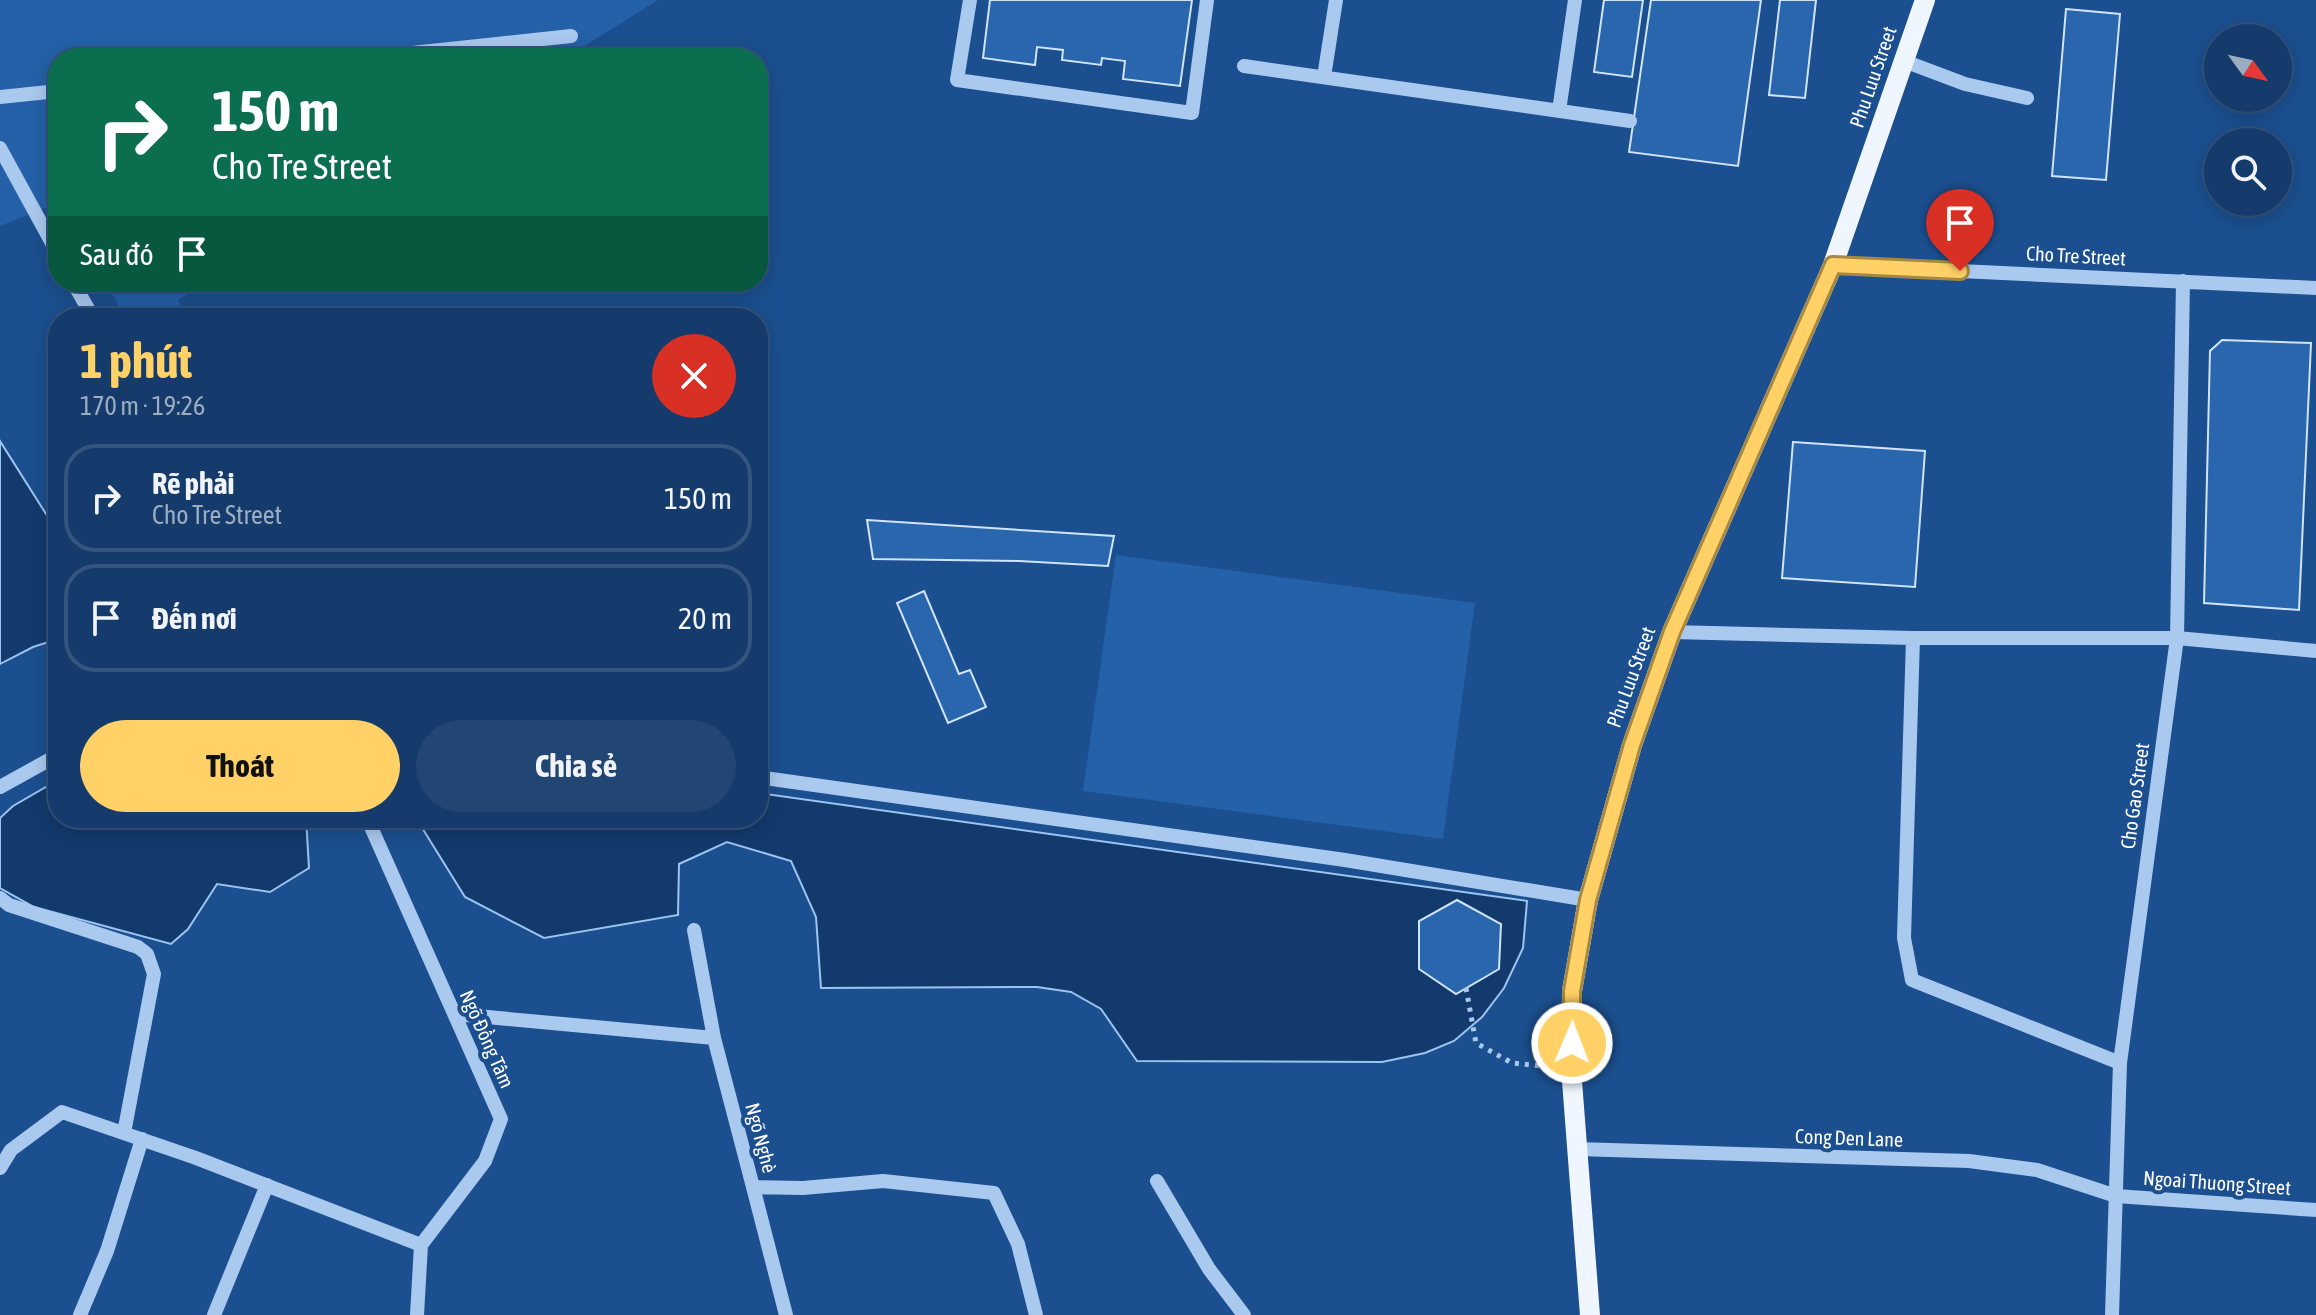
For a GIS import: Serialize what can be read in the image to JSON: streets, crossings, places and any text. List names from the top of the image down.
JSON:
{
  "streets": {
    "main road": ["Phu Luu Street"],
    "street": [
      "Cho Tre Street",
      "Cho Gao Street",
      "Ngõ Đồng Tâm",
      "Ngõ Nghè",
      "Cong Den Lane",
      "Ngoai Thuong Street"
    ]
  },
  "crossings": [
    ["Phu Luu Street", "Cho Tre Street"],
    ["Phu Luu Street", "Cong Den Lane"],
    ["Cho Tre Street", "Cho Gao Street"],
    ["Cho Gao Street", "Cong Den Lane"],
    ["Cho Gao Street", "Ngoai Thuong Street"],
    ["Cong Den Lane", "Ngoai Thuong Street"]
  ],
  "north": "bottom right",
  "page": {
    "turn": ["150 m", "Cho Tre Street"],
    "then": "Sau đó",
    "heading": ["1 phút", "170 m · 19:26"],
    "list": [
      {
        "name": "Rẽ phải",
        "note": "Cho Tre Street",
        "value": "150 m"
      },
      {
        "name": "Đến nơi",
        "value": "20 m"
      }
    ],
    "buttons": ["Thoát", "Chia sẻ"]
  }
}
